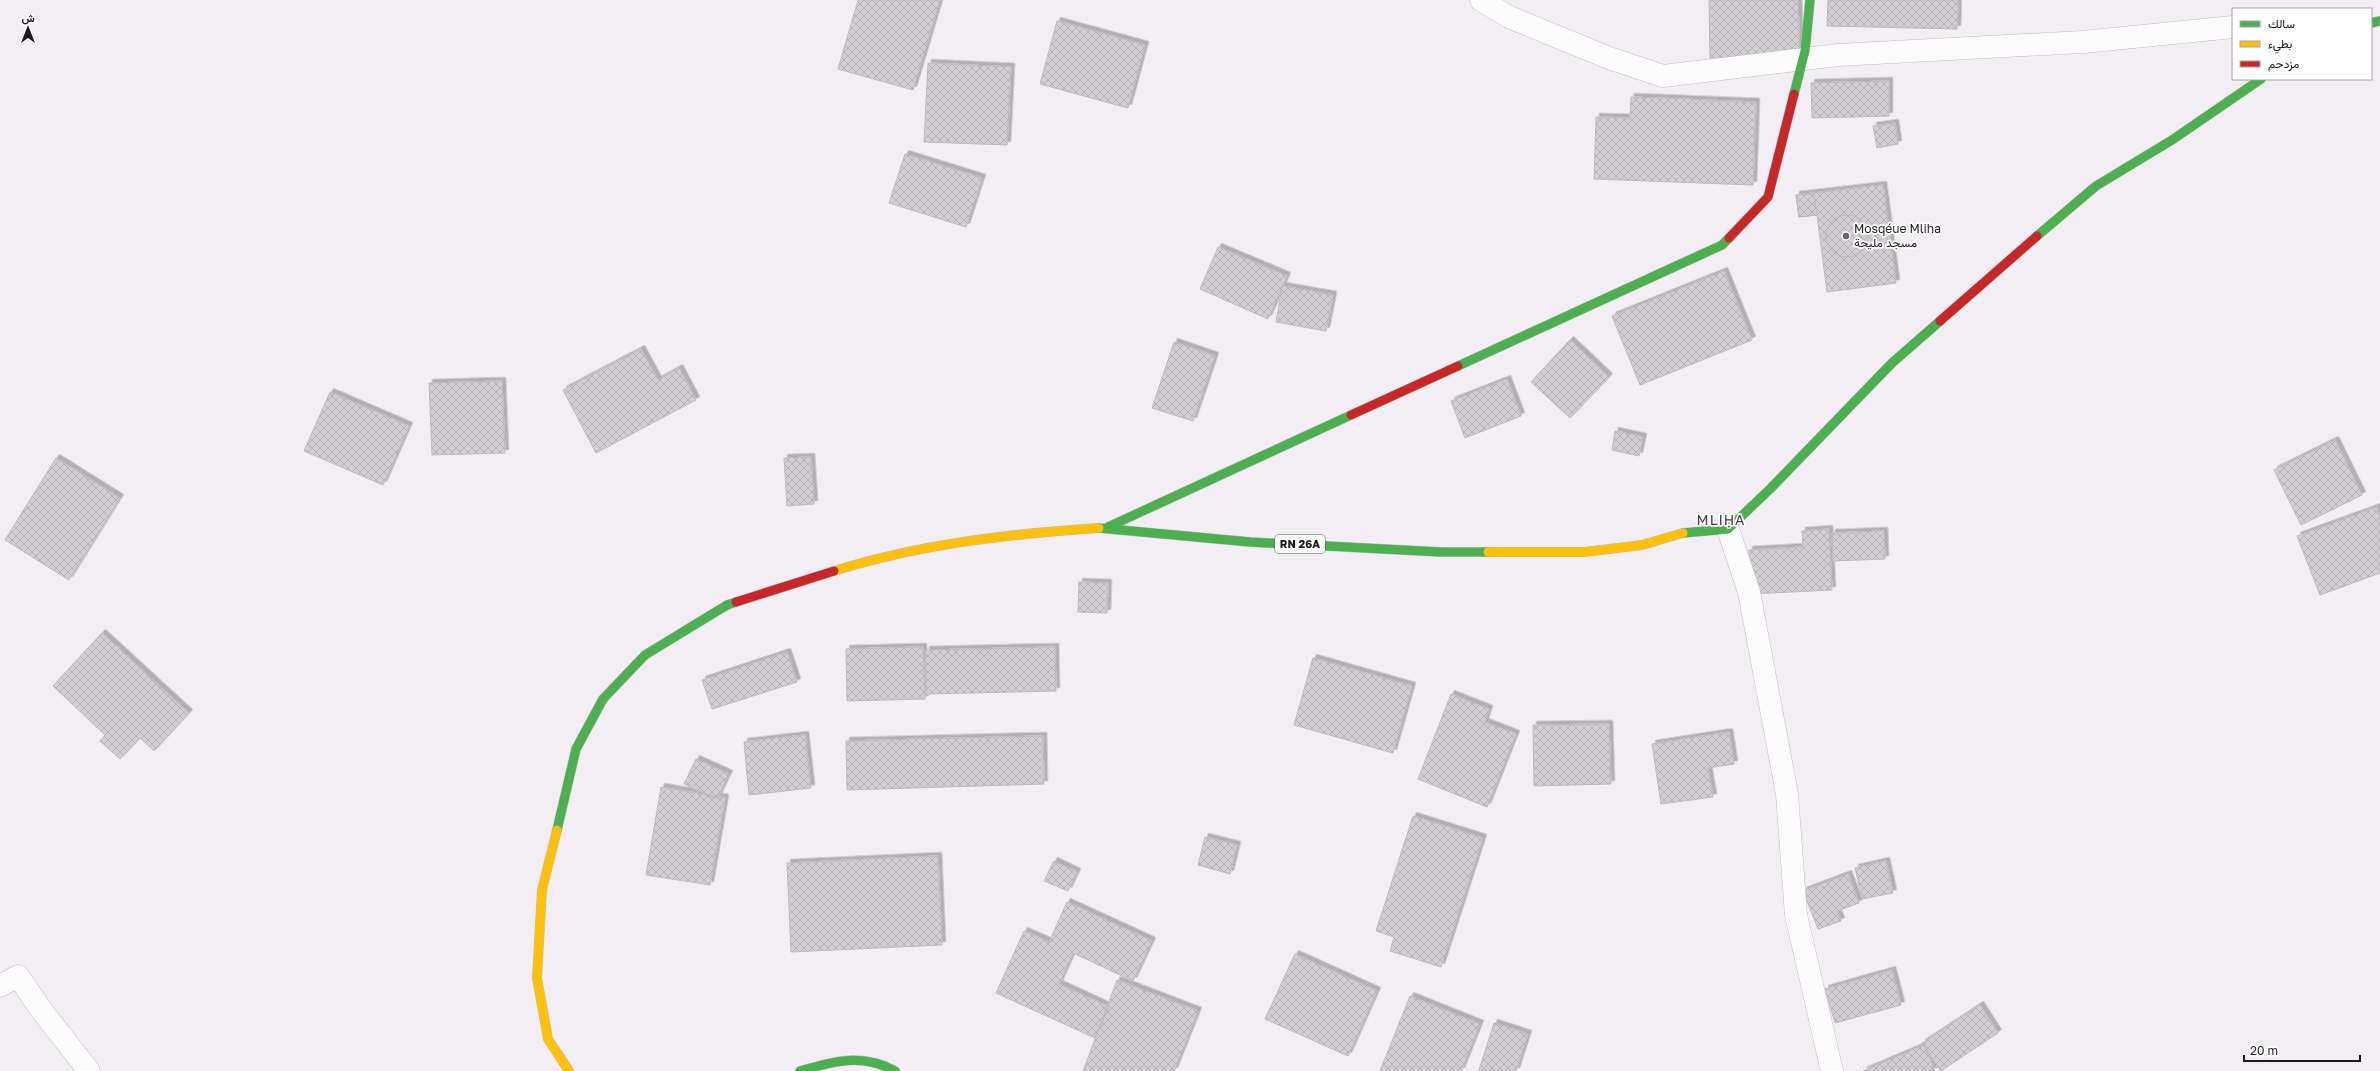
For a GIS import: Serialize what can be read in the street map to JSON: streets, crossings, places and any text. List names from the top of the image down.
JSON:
{
  "streets": {
    "main road": ["RN 26A"]
  },
  "districts": ["MLIḤA"],
  "places": ["Mosqéue Mliha مسجد مليحة"],
  "legend": ["سالك", "بطيء", "مزدحم"],
  "scale_bar": "20 m",
  "north": "top"
}
